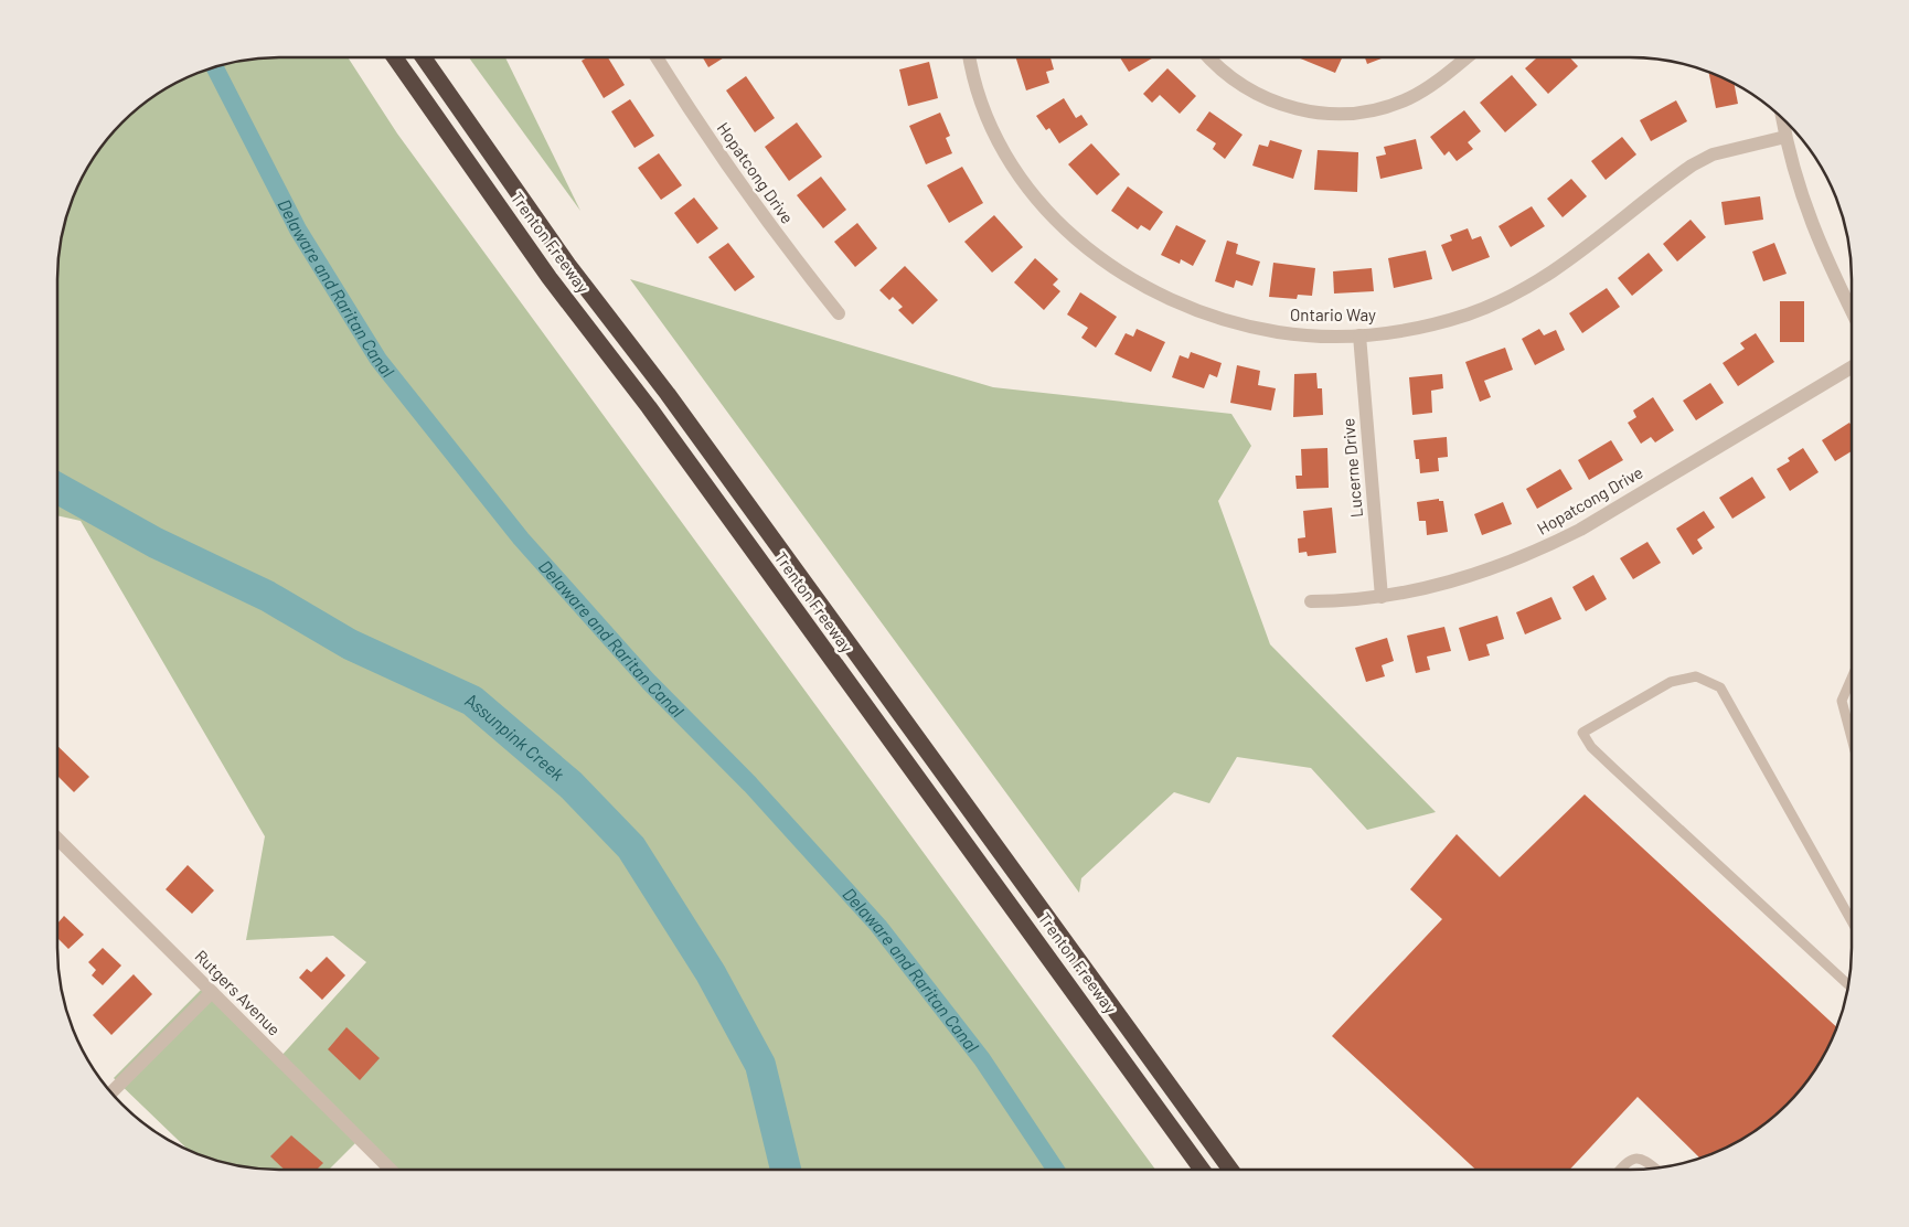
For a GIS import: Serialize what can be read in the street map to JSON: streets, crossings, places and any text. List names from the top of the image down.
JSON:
{
  "streets": {
    "highway": ["Trenton Freeway"],
    "street": [
      "Hopatcong Drive",
      "Ontario Way",
      "Lucerne Drive",
      "Rutgers Avenue"
    ]
  },
  "crossings": [
    ["Hopatcong Drive", "Lucerne Drive"],
    ["Ontario Way", "Lucerne Drive"]
  ],
  "water": ["Delaware and Raritan Canal", "Assunpink Creek"]
}
